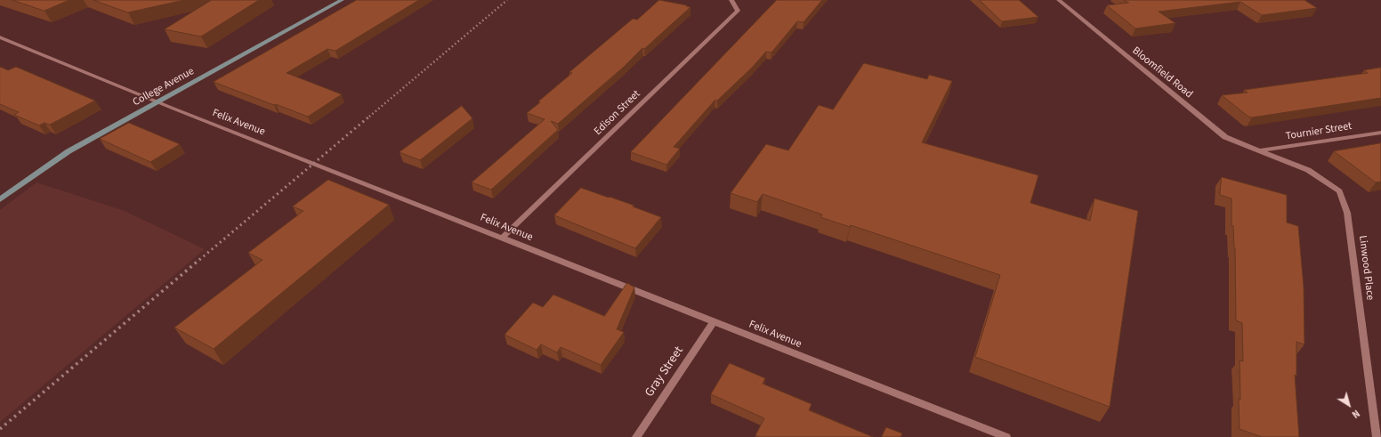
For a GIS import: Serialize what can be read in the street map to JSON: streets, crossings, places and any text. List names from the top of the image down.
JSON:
{
  "streets": {
    "street": [
      "Bloomfield Road",
      "College Avenue",
      "Edison Street",
      "Felix Avenue",
      "Tournier Street",
      "Linwood Place",
      "Gray Street"
    ]
  },
  "crossings": [
    ["Bloomfield Road", "Tournier Street"],
    ["Bloomfield Road", "Linwood Place"],
    ["College Avenue", "Felix Avenue"],
    ["Edison Street", "Felix Avenue"],
    ["Felix Avenue", "Gray Street"],
    ["Tournier Street", "Linwood Place"]
  ],
  "north": "bottom right"
}
